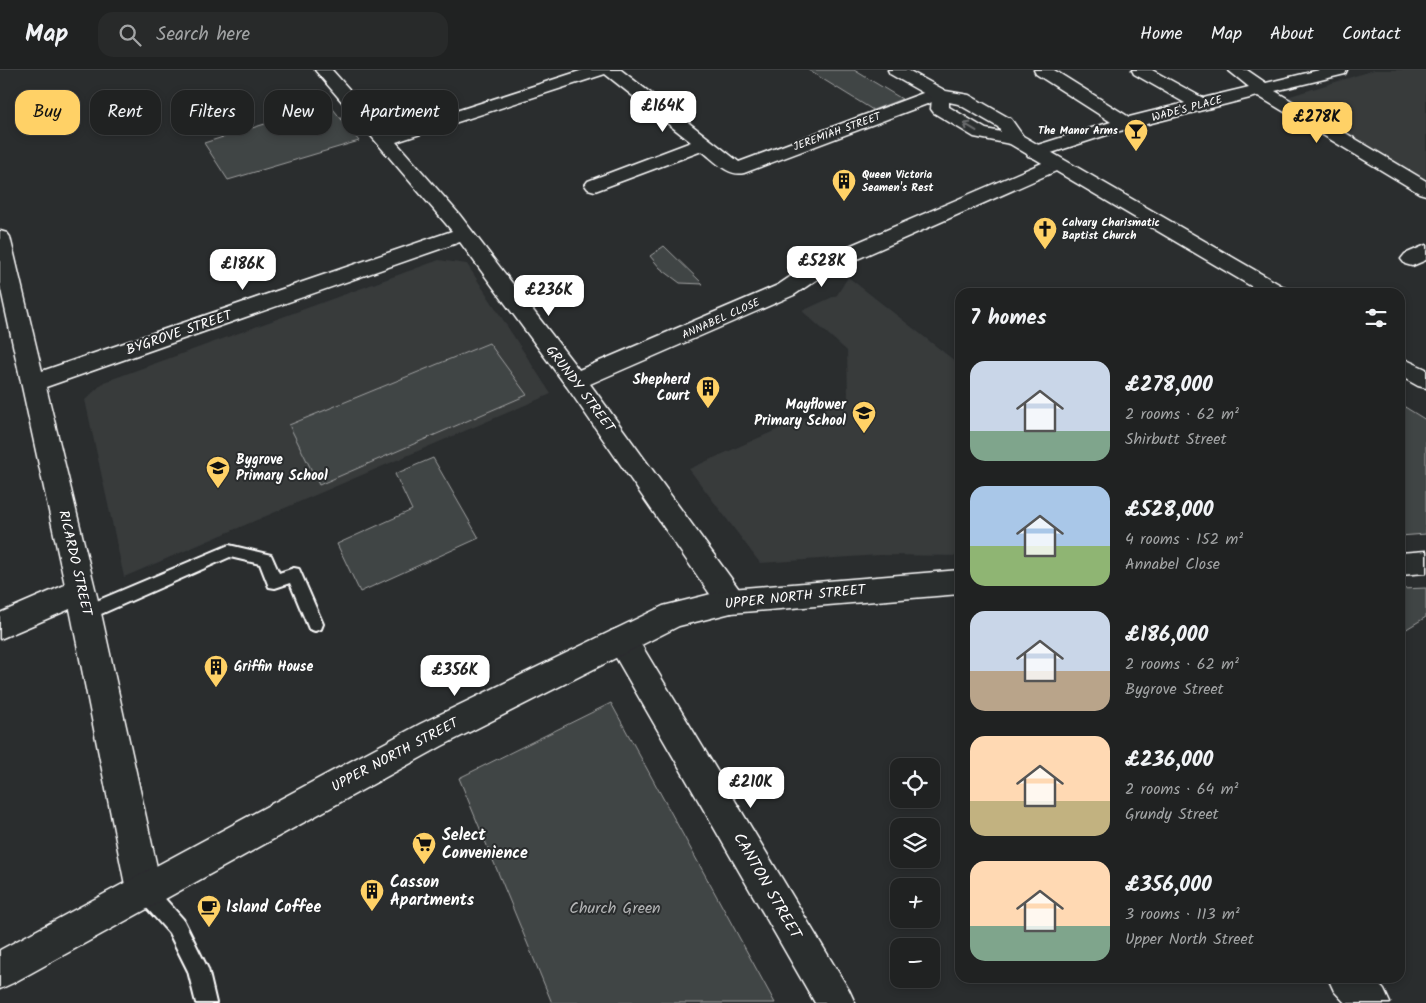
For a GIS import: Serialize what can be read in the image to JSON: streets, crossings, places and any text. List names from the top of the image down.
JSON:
{
  "streets": {
    "main road": [
      "WADE'S PLACE",
      "JEREMIAH STREET",
      "ANNABEL CLOSE",
      "BYGROVE STREET",
      "GRUNDY STREET",
      "RICARDO STREET",
      "UPPER NORTH STREET",
      "CANTON STREET"
    ]
  },
  "crossings": [
    ["ANNABEL CLOSE", "GRUNDY STREET"],
    ["BYGROVE STREET", "GRUNDY STREET"],
    ["BYGROVE STREET", "RICARDO STREET"],
    ["GRUNDY STREET", "UPPER NORTH STREET"],
    ["RICARDO STREET", "UPPER NORTH STREET"],
    ["UPPER NORTH STREET", "CANTON STREET"]
  ],
  "parks": ["Church Green"],
  "places": {
    "bar": ["The Manor Arms"],
    "building": [
      "Queen Victoria Seamen's Rest",
      "Shepherd Court",
      "Griffin House",
      "Casson Apartments"
    ],
    "church": ["Calvary Charismatic Baptist Church"],
    "school or university": ["Mayflower Primary School", "Bygrove Primary School"],
    "supermarket": ["Select Convenience"],
    "cafe": ["Island Coffee"]
  },
  "page": {
    "header": "Map",
    "search": "Search here",
    "nav": [
      "Home",
      "Map",
      "About",
      "Contact"
    ],
    "chip": [
      "Buy",
      "Rent",
      "Filters",
      "New",
      "Apartment"
    ],
    "price": [
      "£164K",
      "£278K",
      "£528K",
      "£186K",
      "£236K",
      "£356K",
      "£210K"
    ],
    "heading": "7 homes",
    "list": [
      {
        "name": "£278,000",
        "note": "2 rooms · 62 m² · Shirbutt Street"
      },
      {
        "name": "£528,000",
        "note": "4 rooms · 152 m² · Annabel Close"
      },
      {
        "name": "£186,000",
        "note": "2 rooms · 62 m² · Bygrove Street"
      },
      {
        "name": "£236,000",
        "note": "2 rooms · 64 m² · Grundy Street"
      },
      {
        "name": "£356,000",
        "note": "3 rooms · 113 m² · Upper North Street"
      }
    ],
    "map_buttons": ["+", "−"]
  }
}
